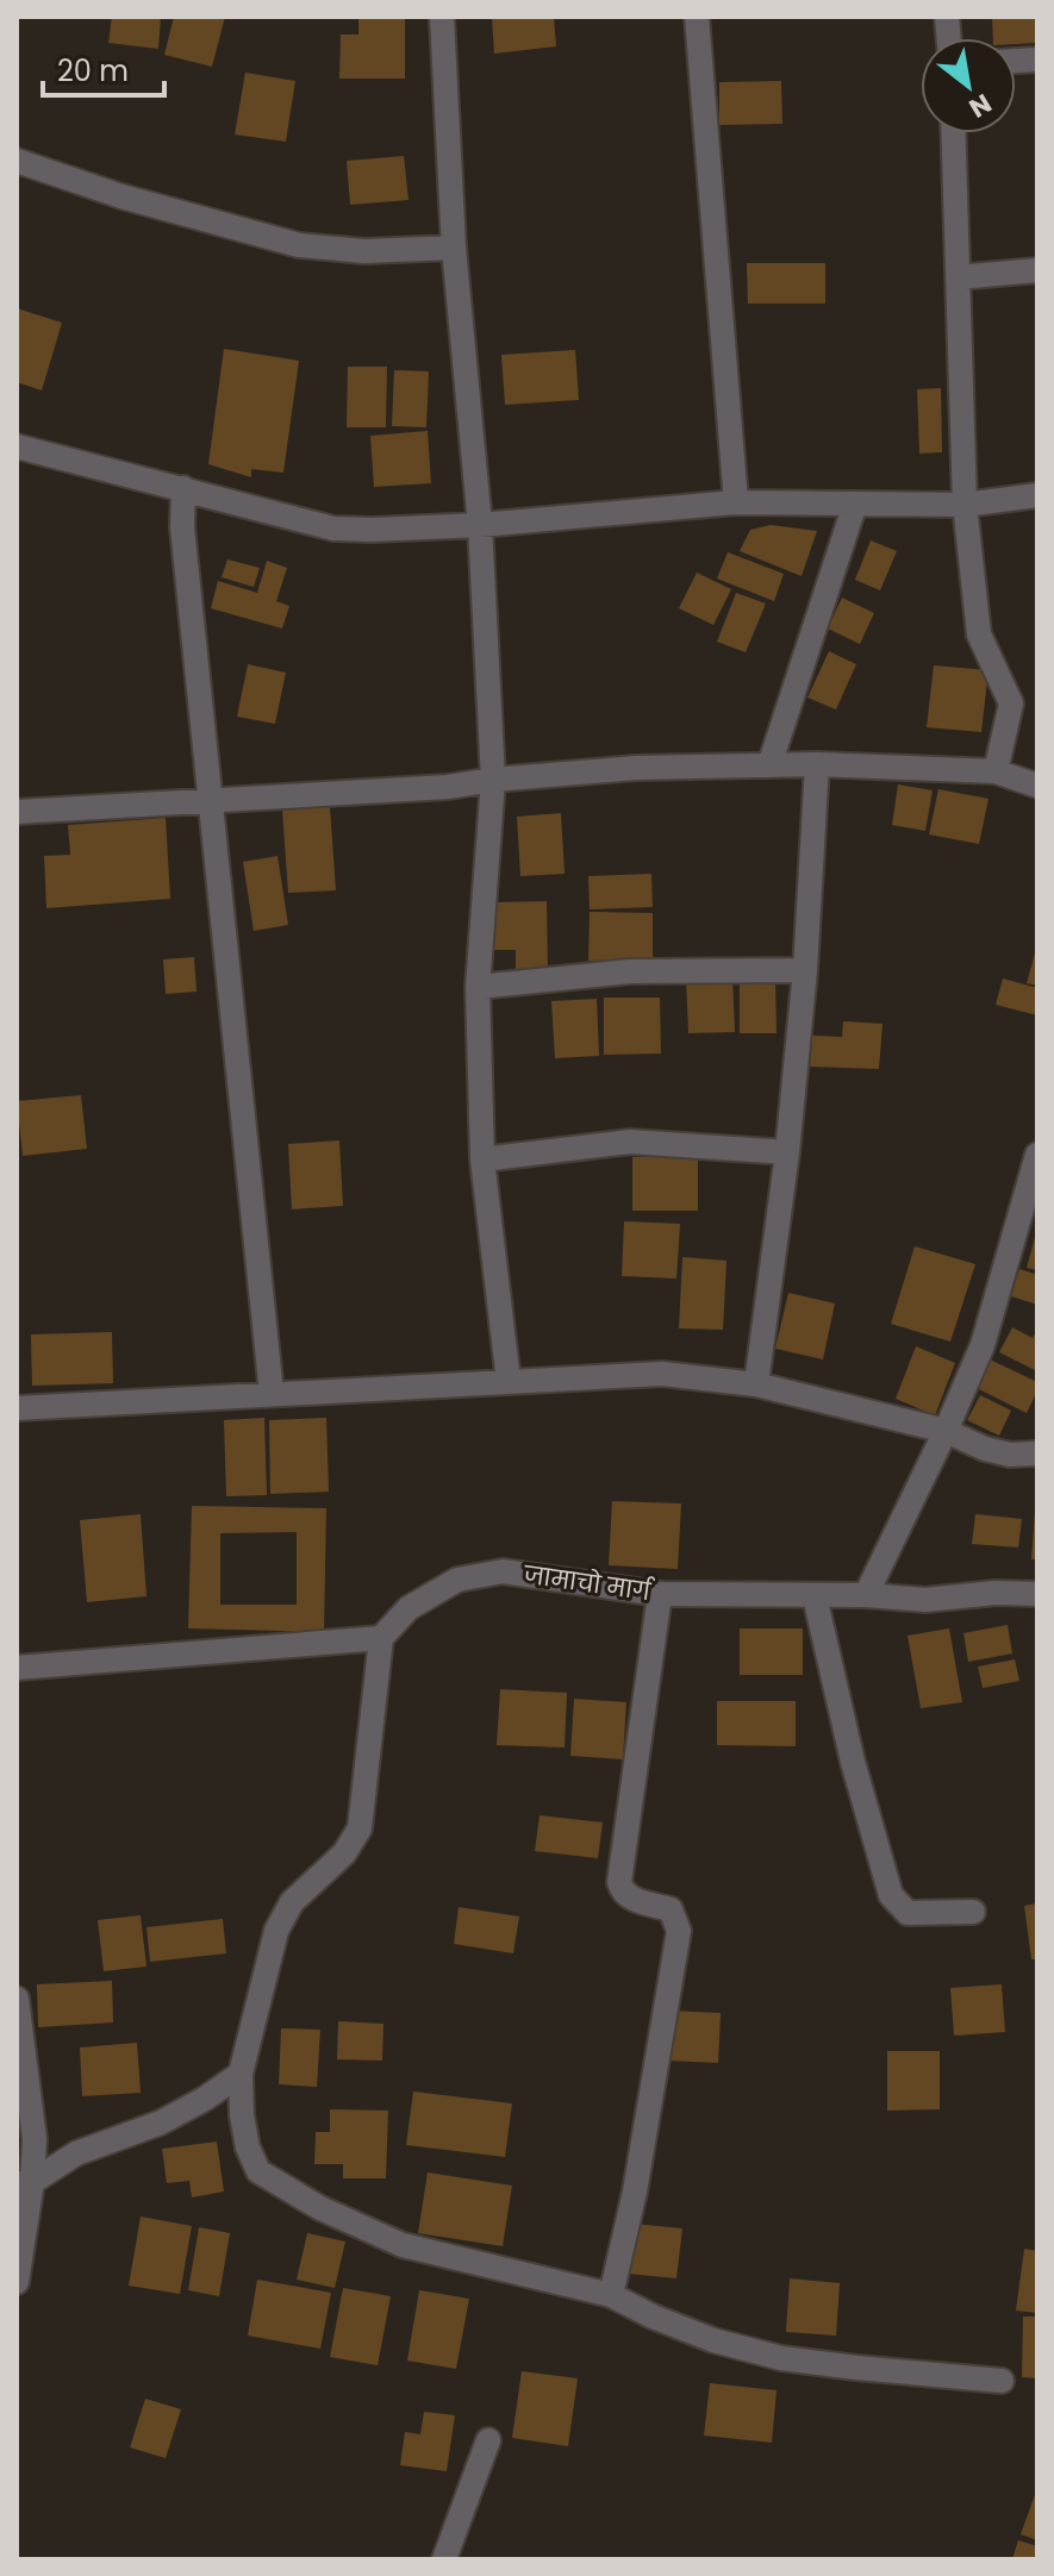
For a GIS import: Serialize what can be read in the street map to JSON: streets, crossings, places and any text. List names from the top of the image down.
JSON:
{
  "streets": {
    "street": ["जामाचो मार्ग"]
  },
  "scale_bar": "20 m",
  "north": "bottom right"
}
